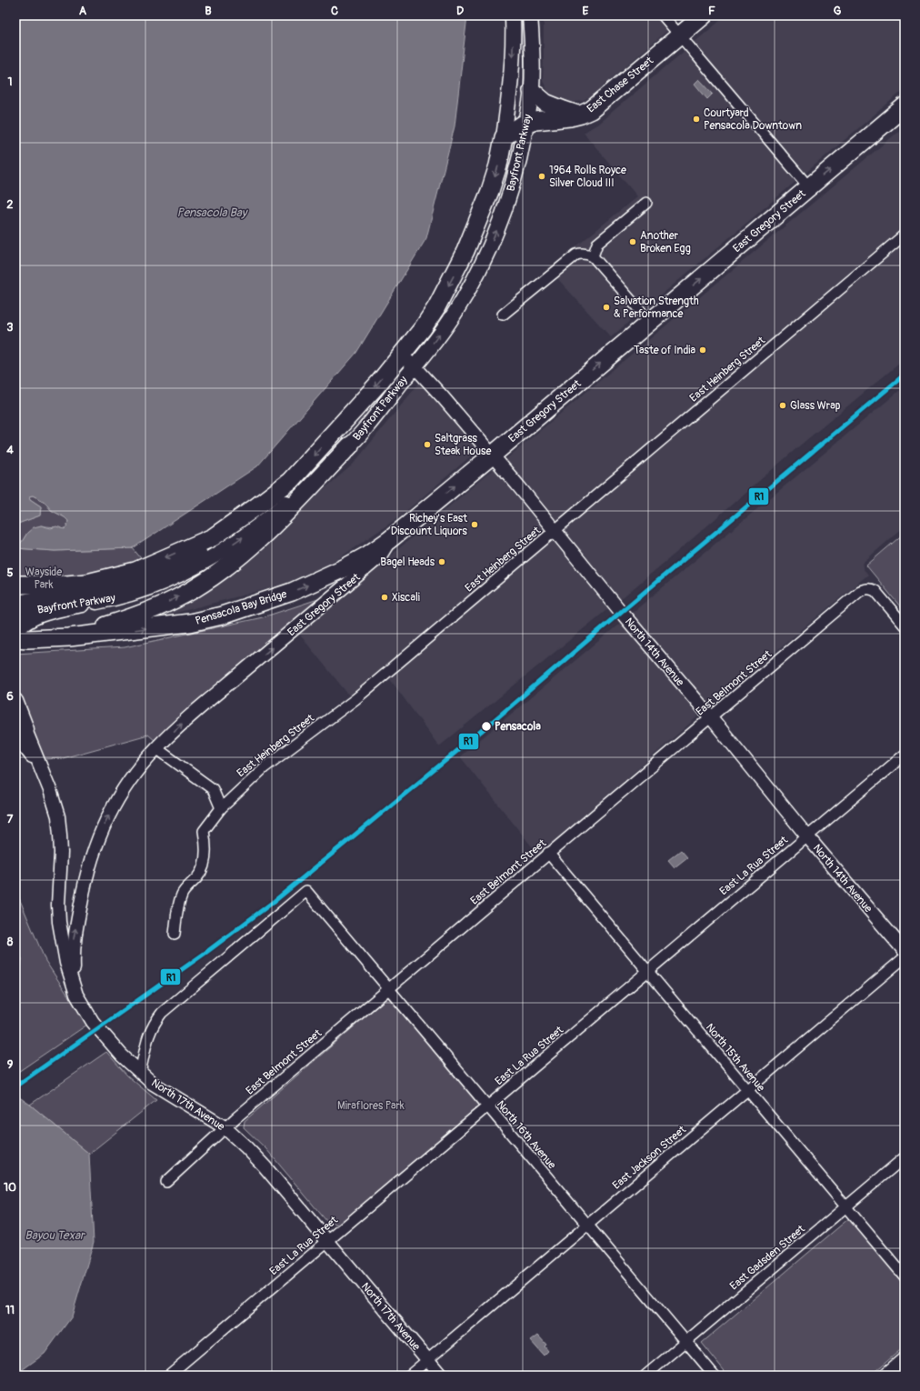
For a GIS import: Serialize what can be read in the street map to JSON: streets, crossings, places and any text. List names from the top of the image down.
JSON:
{
  "streets": {
    "highway": [
      "East Chase Street",
      "Bayfront Parkway",
      "East Gregory Street",
      "Pensacola Bay Bridge"
    ],
    "street": [
      "East Heinberg Street",
      "North 14th Avenue",
      "East Belmont Street",
      "East La Rua Street",
      "North 15th Avenue",
      "North 17th Avenue",
      "North 16th Avenue",
      "East Jackson Street",
      "East Gadsden Street"
    ]
  },
  "crossings": [
    ["East Chase Street", "Bayfront Parkway"],
    ["Bayfront Parkway", "North 14th Avenue"],
    ["East Gregory Street", "Pensacola Bay Bridge"],
    ["East Gregory Street", "North 14th Avenue"],
    ["East Gregory Street", "North 17th Avenue"],
    ["East Heinberg Street", "North 14th Avenue"],
    ["North 14th Avenue", "East Belmont Street"],
    ["North 14th Avenue", "East La Rua Street"],
    ["East Belmont Street", "North 15th Avenue"],
    ["East Belmont Street", "North 17th Avenue"],
    ["East Belmont Street", "North 16th Avenue"],
    ["East La Rua Street", "North 15th Avenue"],
    ["East La Rua Street", "North 17th Avenue"],
    ["East La Rua Street", "North 16th Avenue"],
    ["North 15th Avenue", "East Jackson Street"],
    ["North 15th Avenue", "East Gadsden Street"],
    ["North 17th Avenue", "North 16th Avenue"],
    ["North 17th Avenue", "East Jackson Street"],
    ["North 16th Avenue", "East Jackson Street"],
    ["North 16th Avenue", "East Gadsden Street"]
  ],
  "one_way": ["East Gregory Street"],
  "water": ["Pensacola Bay", "Bayou Texar"],
  "parks": ["Wayside Park", "Miraflores Park"],
  "places": [
    "Courtyard Pensacola Downtown",
    "1964 Rolls Royce Silver Cloud III",
    "Another Broken Egg",
    "Salvation Strength & Performance",
    "Taste of India",
    "Glass Wrap",
    "Saltgrass Steak House",
    "Richey's East Discount Liquors",
    "Bagel Heads",
    "Xiscali",
    "Pensacola"
  ],
  "lines": ["transit line R1"],
  "grid": {
    "columns": [
      "A",
      "B",
      "C",
      "D",
      "E",
      "F",
      "G"
    ],
    "rows": [
      "1",
      "2",
      "3",
      "4",
      "5",
      "6",
      "7",
      "8",
      "9",
      "10",
      "11"
    ]
  }
}
